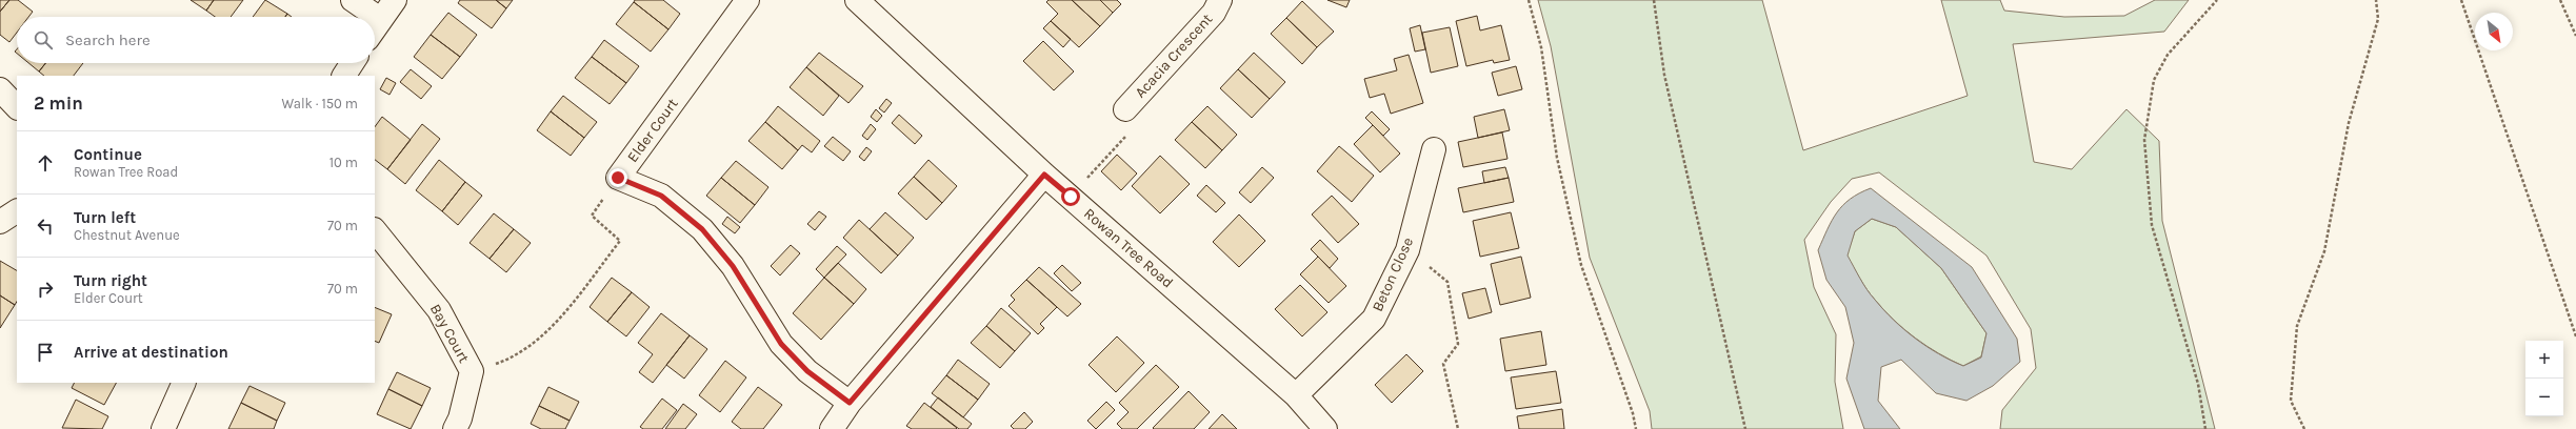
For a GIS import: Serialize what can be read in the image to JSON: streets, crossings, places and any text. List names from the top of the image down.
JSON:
{
  "streets": {
    "street": [
      "Acacia Crescent",
      "Elder Court",
      "Rowan Tree Road",
      "Beton Close",
      "Bay Court"
    ]
  },
  "crossings": [
    ["Rowan Tree Road", "Beton Close"]
  ],
  "north": "bottom right",
  "page": {
    "search": "Search here",
    "heading": ["2 min", "Walk · 150 m"],
    "list": [
      ["Continue", "Rowan Tree Road", "10 m"],
      ["Turn left", "Chestnut Avenue", "70 m"],
      ["Turn right", "Elder Court", "70 m"],
      "Arrive at destination"
    ],
    "map_buttons": ["+", "−"]
  }
}
